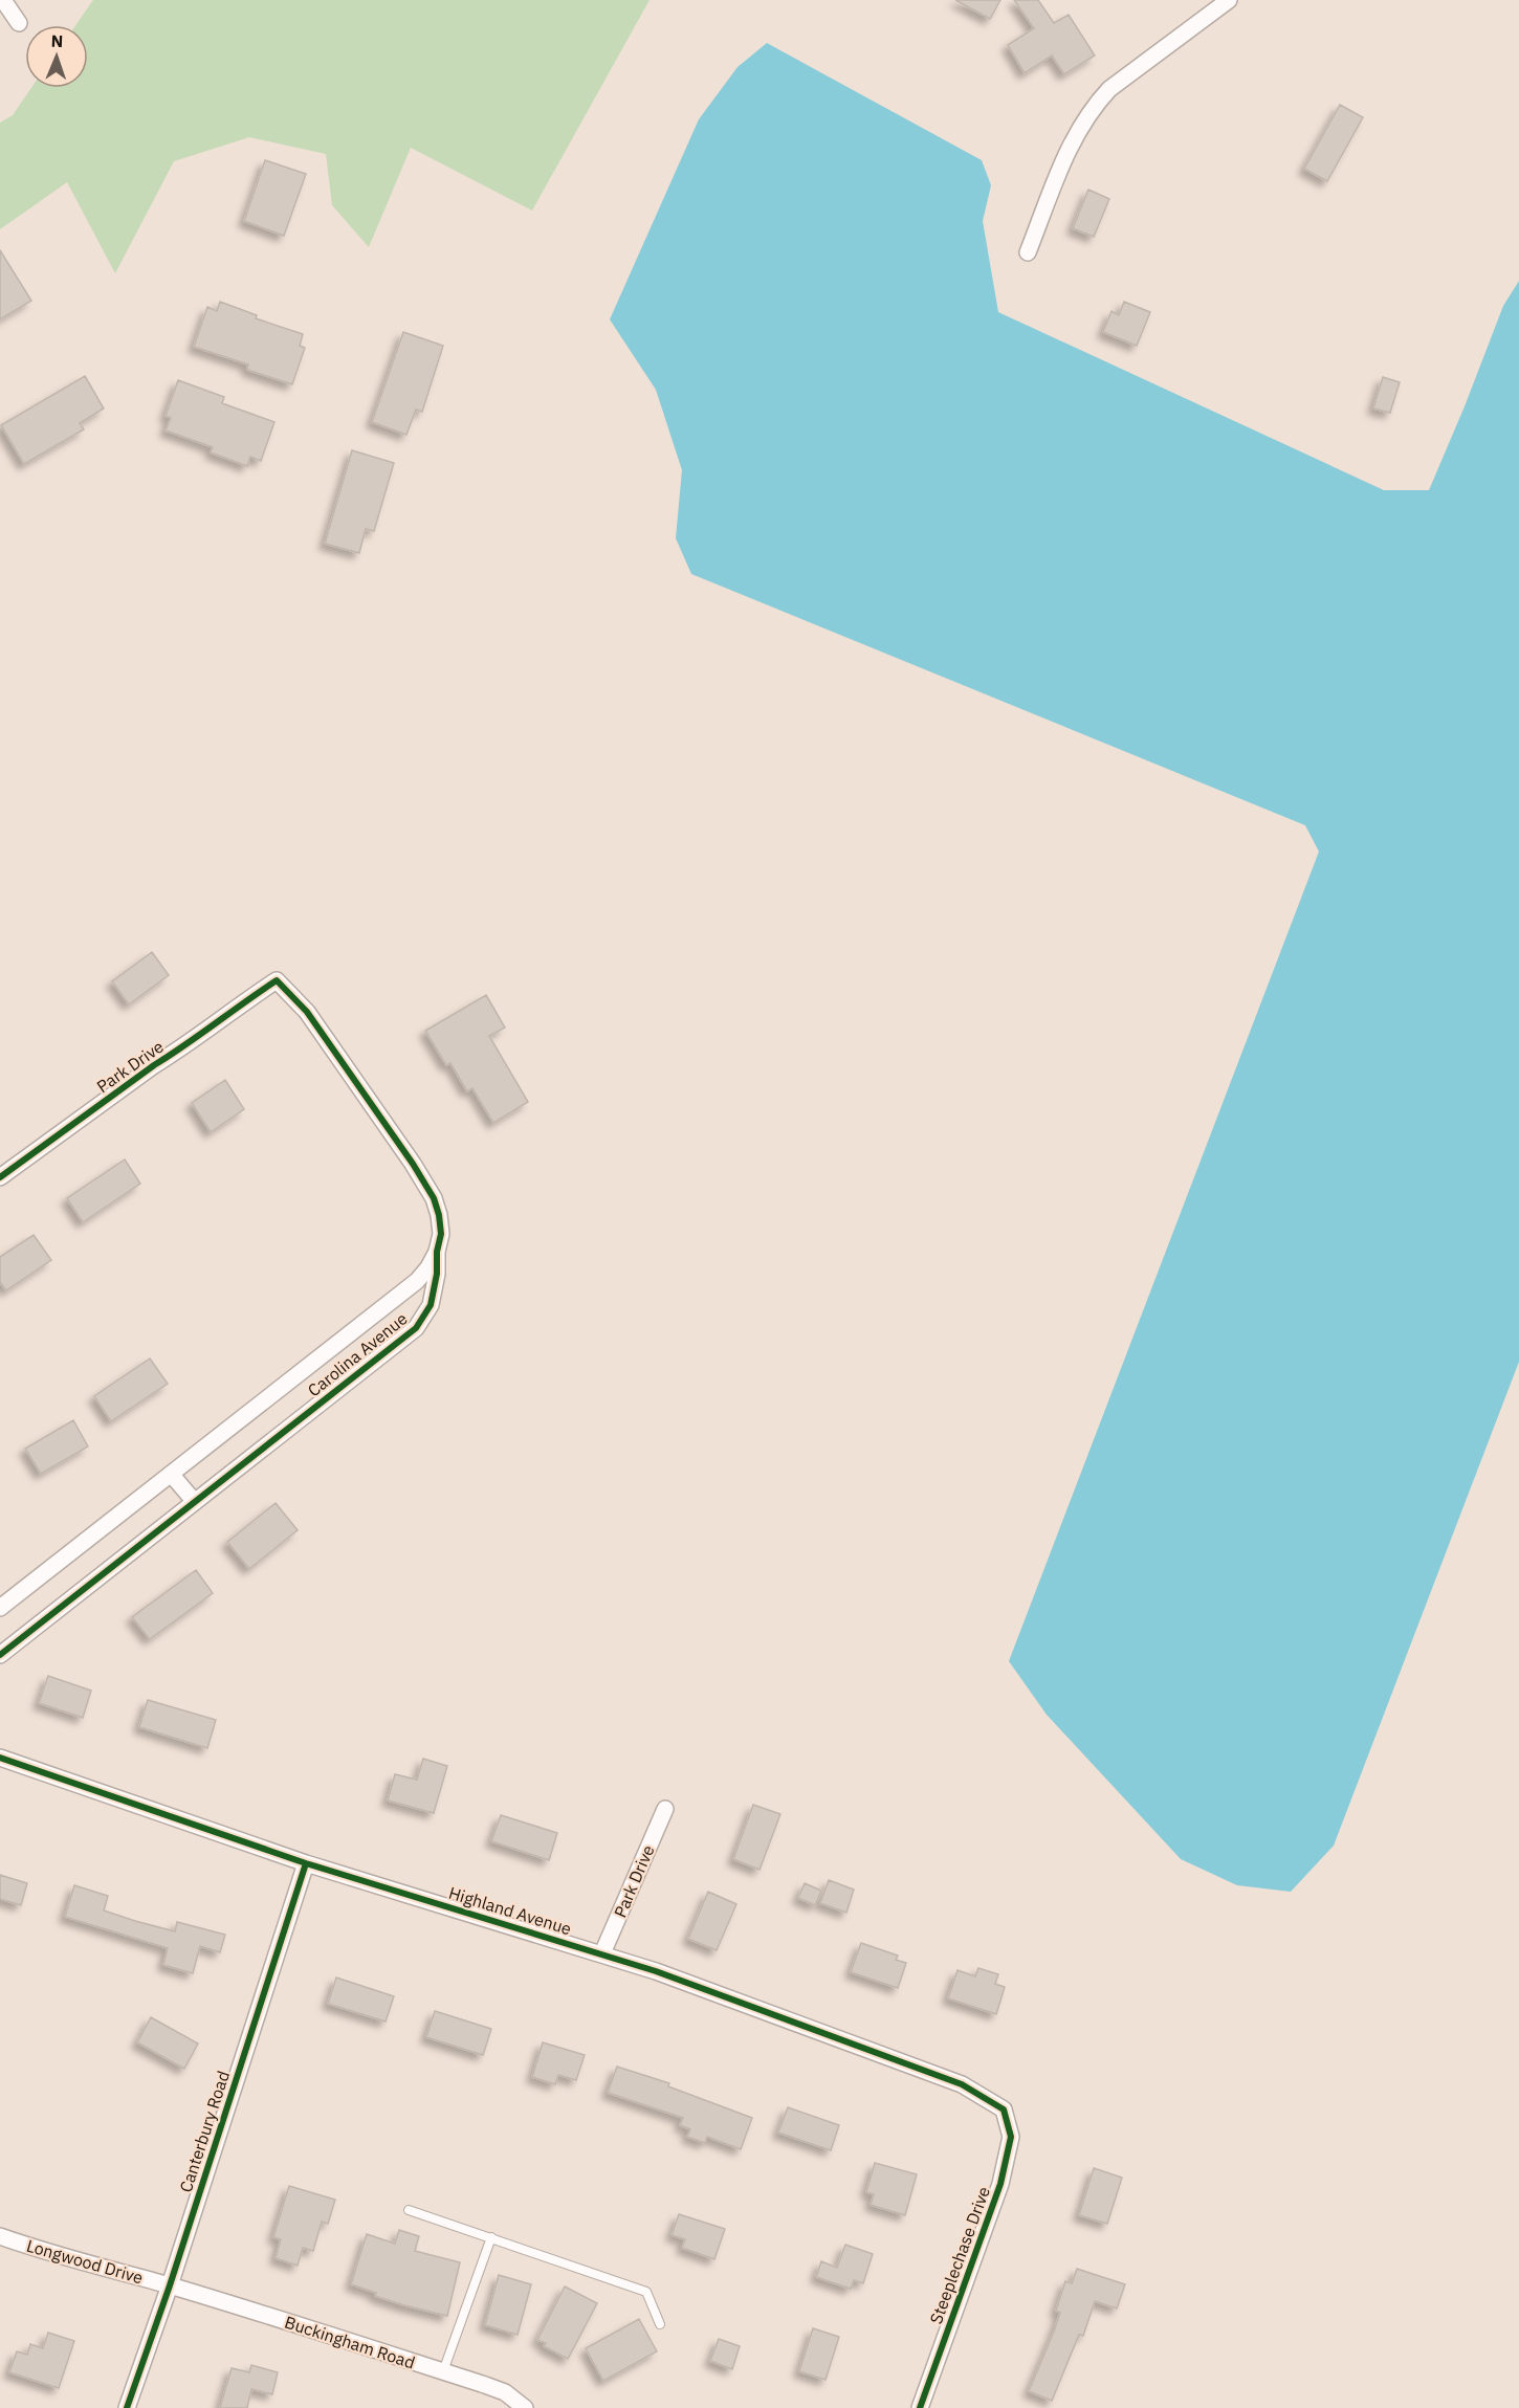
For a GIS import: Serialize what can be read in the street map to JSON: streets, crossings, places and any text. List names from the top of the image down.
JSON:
{
  "streets": {
    "street": [
      "Park Drive",
      "Carolina Avenue",
      "Highland Avenue",
      "Canterbury Road",
      "Steeplechase Drive",
      "Longwood Drive",
      "Buckingham Road"
    ]
  },
  "crossings": [
    ["Park Drive", "Carolina Avenue"],
    ["Park Drive", "Highland Avenue"],
    ["Highland Avenue", "Canterbury Road"],
    ["Highland Avenue", "Steeplechase Drive"],
    ["Canterbury Road", "Longwood Drive"],
    ["Canterbury Road", "Buckingham Road"],
    ["Longwood Drive", "Buckingham Road"]
  ],
  "north": "top"
}
